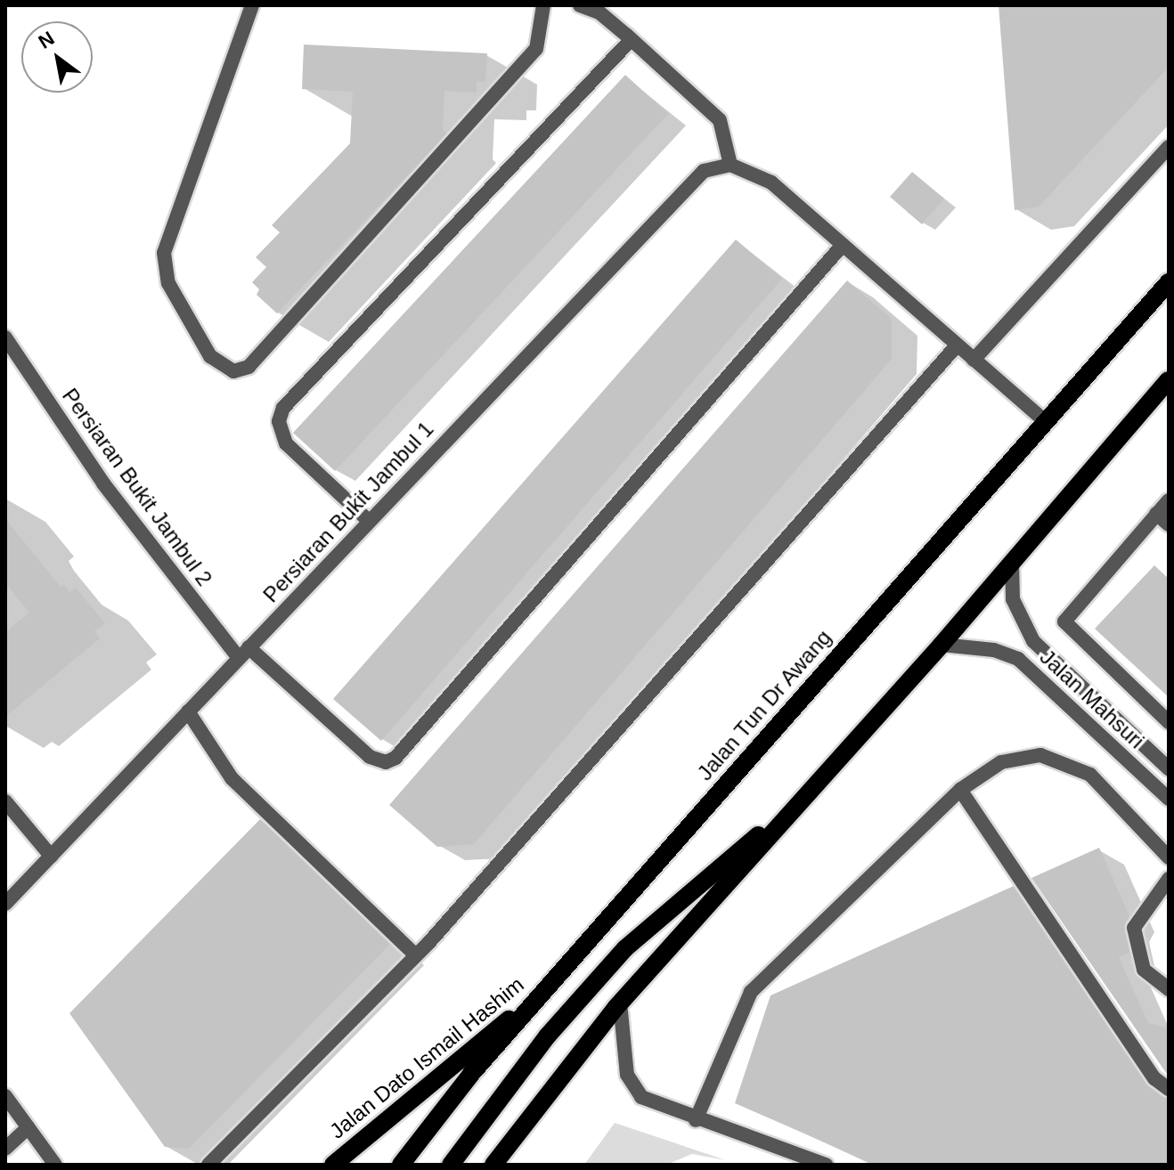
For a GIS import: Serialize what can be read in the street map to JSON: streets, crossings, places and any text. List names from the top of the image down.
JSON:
{
  "streets": {
    "main road": ["Jalan Tun Dr Awang", "Jalan Dato Ismail Hashim"],
    "street": ["Persiaran Bukit Jambul 2", "Persiaran Bukit Jambul 1", "Jalan Mahsuri"]
  },
  "crossings": [
    ["Persiaran Bukit Jambul 2", "Persiaran Bukit Jambul 1"],
    ["Jalan Tun Dr Awang", "Jalan Dato Ismail Hashim"]
  ],
  "north": "top left"
}
